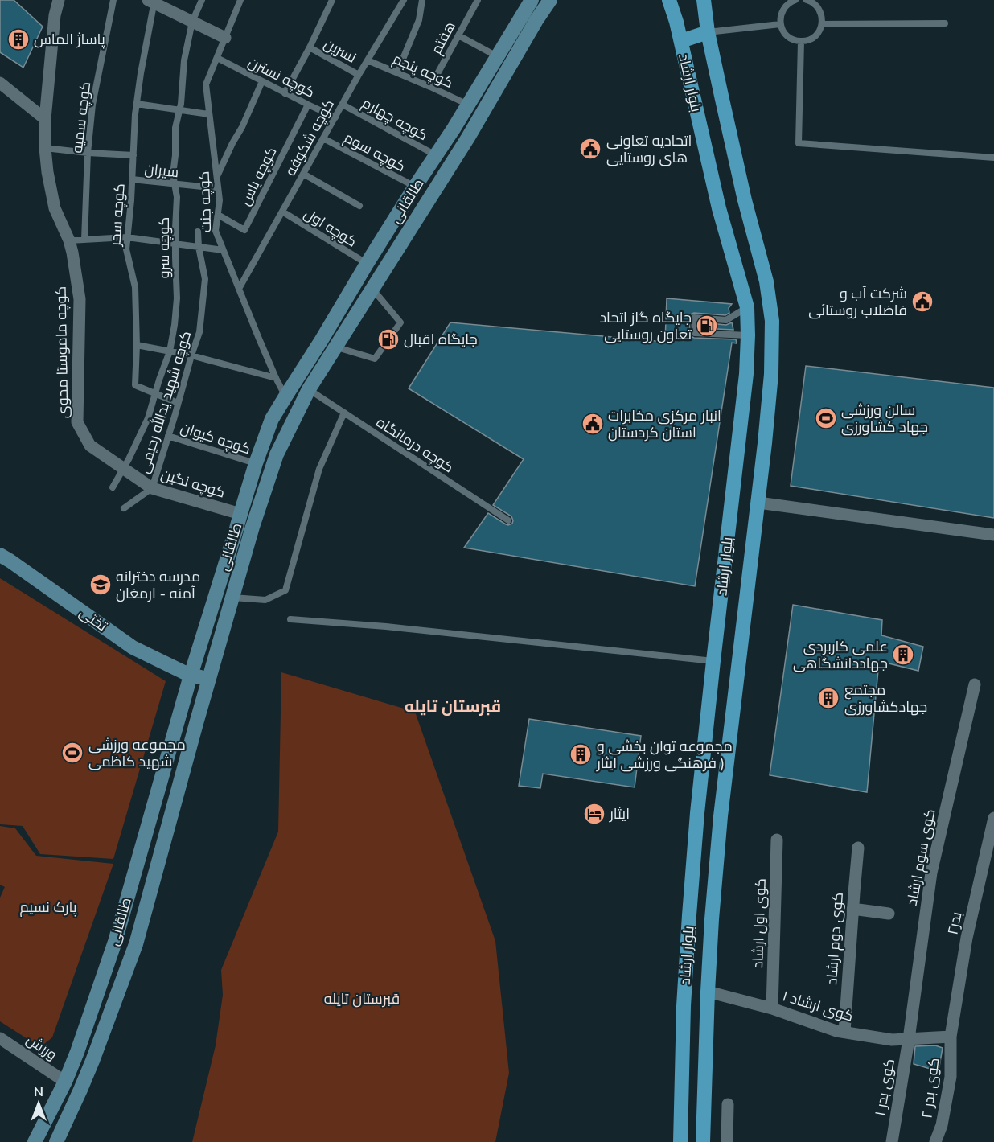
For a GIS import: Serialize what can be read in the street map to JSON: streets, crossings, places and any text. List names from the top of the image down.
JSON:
{
  "streets": {
    "main road": ["بلوار ارشاد", "طالقانی", "تختی"],
    "street": [
      "کوچه ماموستا محوی",
      "کوچه نگین",
      "کوی سوم ارشاد",
      "کوی اول ارشاد",
      "بدر۲",
      "کوی دوم ارشاد",
      "کوی ارشاد ۱",
      "ورزش",
      "کوی بدر ۱",
      "کوی بدر ۲"
    ],
    "lane": [
      "هفتم",
      "نسرین",
      "کوچه پنجم",
      "کوچه نسترن",
      "کوچه سمیه",
      "کوچه چهارم",
      "کوچه شکوفه",
      "کوچه سوم",
      "سیران",
      "کوچه یاس",
      "کوچه جنت",
      "کوچه سحر",
      "کوچه اول",
      "کوچه سرو",
      "کوچه شهید یدالله رحیمی",
      "کوچه کیوان",
      "کوچه درمانگاه"
    ]
  },
  "crossings": [
    ["هفتم", "کوچه پنجم"],
    ["نسرین", "کوچه شکوفه"],
    ["کوچه پنجم", "کوچه شکوفه"],
    ["کوچه پنجم", "طالقانی"],
    ["کوچه نسترن", "کوچه شکوفه"],
    ["کوچه نسترن", "کوچه یاس"],
    ["کوچه نسترن", "کوچه جنت"],
    ["بلوار ارشاد", "کوی ارشاد ۱"],
    ["کوچه چهارم", "کوچه شکوفه"],
    ["کوچه چهارم", "طالقانی"],
    ["کوچه شکوفه", "کوچه سوم"],
    ["کوچه شکوفه", "کوچه جنت"],
    ["کوچه شکوفه", "کوچه اول"],
    ["کوچه سوم", "طالقانی"],
    ["سیران", "کوچه جنت"],
    ["سیران", "کوچه سحر"],
    ["سیران", "کوچه سرو"],
    ["کوچه یاس", "کوچه جنت"],
    ["طالقانی", "کوچه جنت"],
    ["طالقانی", "کوچه اول"],
    ["طالقانی", "کوچه کیوان"],
    ["طالقانی", "کوچه درمانگاه"],
    ["طالقانی", "کوچه نگین"],
    ["طالقانی", "تختی"],
    ["طالقانی", "ورزش"],
    ["کوچه سحر", "کوچه سرو"],
    ["کوچه سحر", "کوچه شهید یدالله رحیمی"],
    ["کوچه سرو", "کوچه نگین"],
    ["کوچه ماموستا محوی", "کوچه نگین"],
    ["کوچه شهید یدالله رحیمی", "کوچه کیوان"],
    ["کوچه شهید یدالله رحیمی", "کوچه نگین"],
    ["کوی سوم ارشاد", "کوی ارشاد ۱"],
    ["کوی سوم ارشاد", "کوی بدر ۱"],
    ["کوی اول ارشاد", "کوی ارشاد ۱"],
    ["بدر۲", "کوی ارشاد ۱"],
    ["بدر۲", "کوی بدر ۲"],
    ["کوی دوم ارشاد", "کوی ارشاد ۱"],
    ["کوی ارشاد ۱", "کوی بدر ۱"],
    ["کوی ارشاد ۱", "کوی بدر ۲"]
  ],
  "districts": ["قبرستان تایله"],
  "parks": ["پارک نسیم", "قبرستان تایله"],
  "places": {
    "building": [
      "پاساژ الماس",
      "علمی کاربردی جهاددانشگاهی",
      "مجتمع جهادکشاورزی",
      "مجموعه توان بخشی و فرهنگی ورزشی ایثار )"
    ],
    "public building": ["اتحادیه تعاونی های روستایی", "شرکت آب و فاضلاب روستائی", "انبار مرکزی مخابرات استان کردستان"],
    "fuel station": ["جایگاه گاز اتحاد تعاون روستایی", "جایگاه اقبال"],
    "sports": ["سالن ورزشی جهاد کشاورزی", "مجموعه ورزشی شهید کاظمی"],
    "school or university": ["مدرسه دخترانه آمنه - ارمغان"],
    "hotel": ["ایثار"]
  },
  "north": "top"
}
